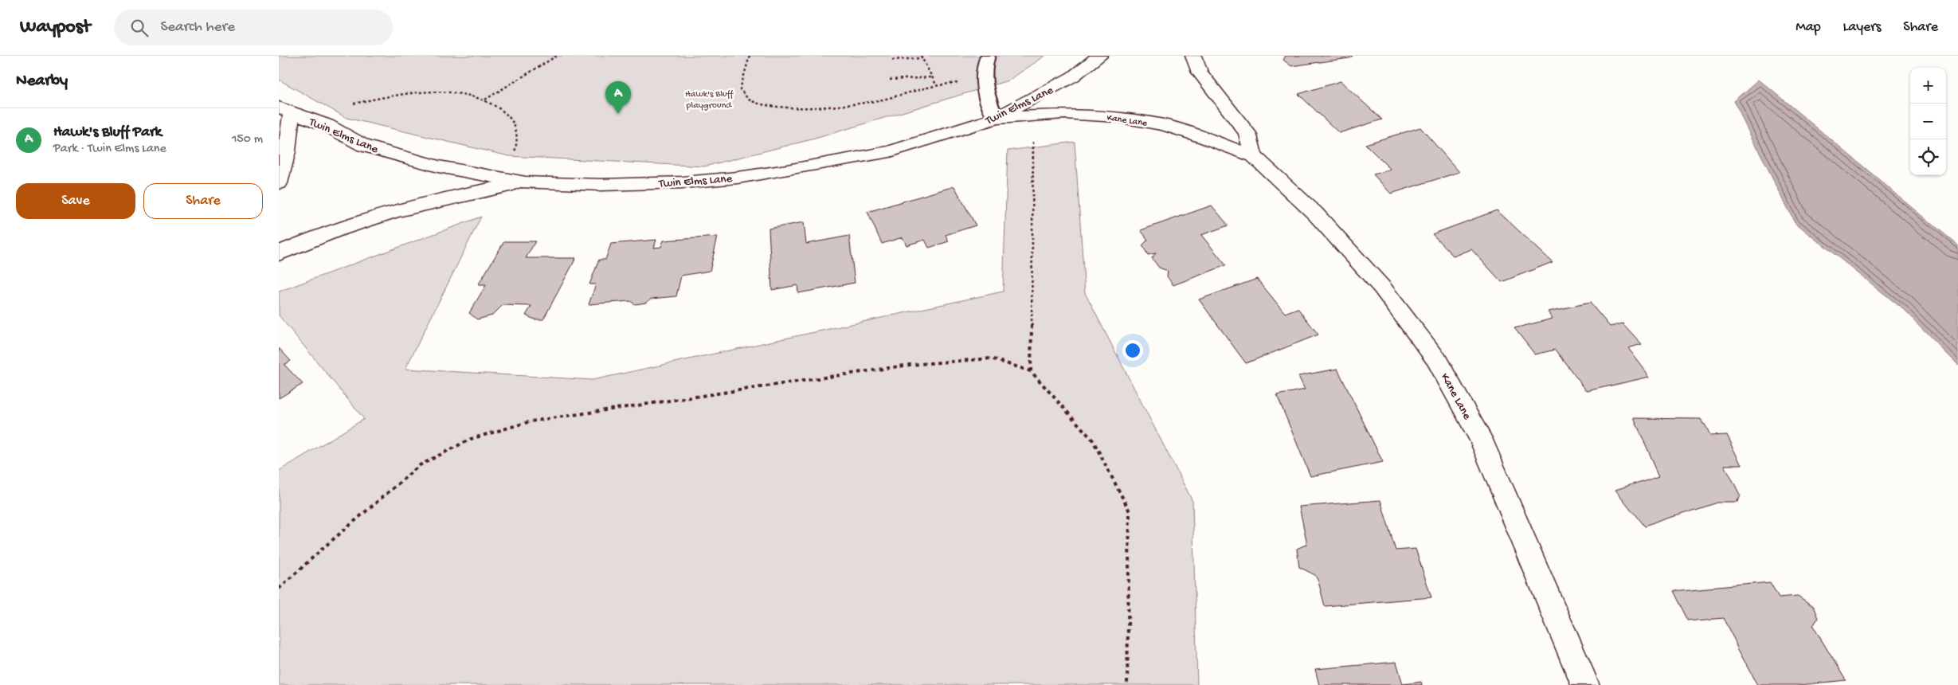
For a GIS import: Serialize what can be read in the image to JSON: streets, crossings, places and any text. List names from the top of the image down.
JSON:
{
  "streets": {
    "street": ["Twin Elms Lane", "Kane Lane"]
  },
  "crossings": [
    ["Twin Elms Lane", "Kane Lane"]
  ],
  "parks": ["Hawk's Bluff playground"],
  "page": {
    "header": "Waypost",
    "search": "Search here",
    "nav": ["Map", "Layers", "Share"],
    "heading": "Nearby",
    "map_buttons": ["+", "−"],
    "pins": "A",
    "list": [
      {
        "mark": "A",
        "name": "Hawk's Bluff Park",
        "note": "Park · Twin Elms Lane",
        "value": "150 m"
      }
    ],
    "buttons": ["Save", "Share"]
  }
}
